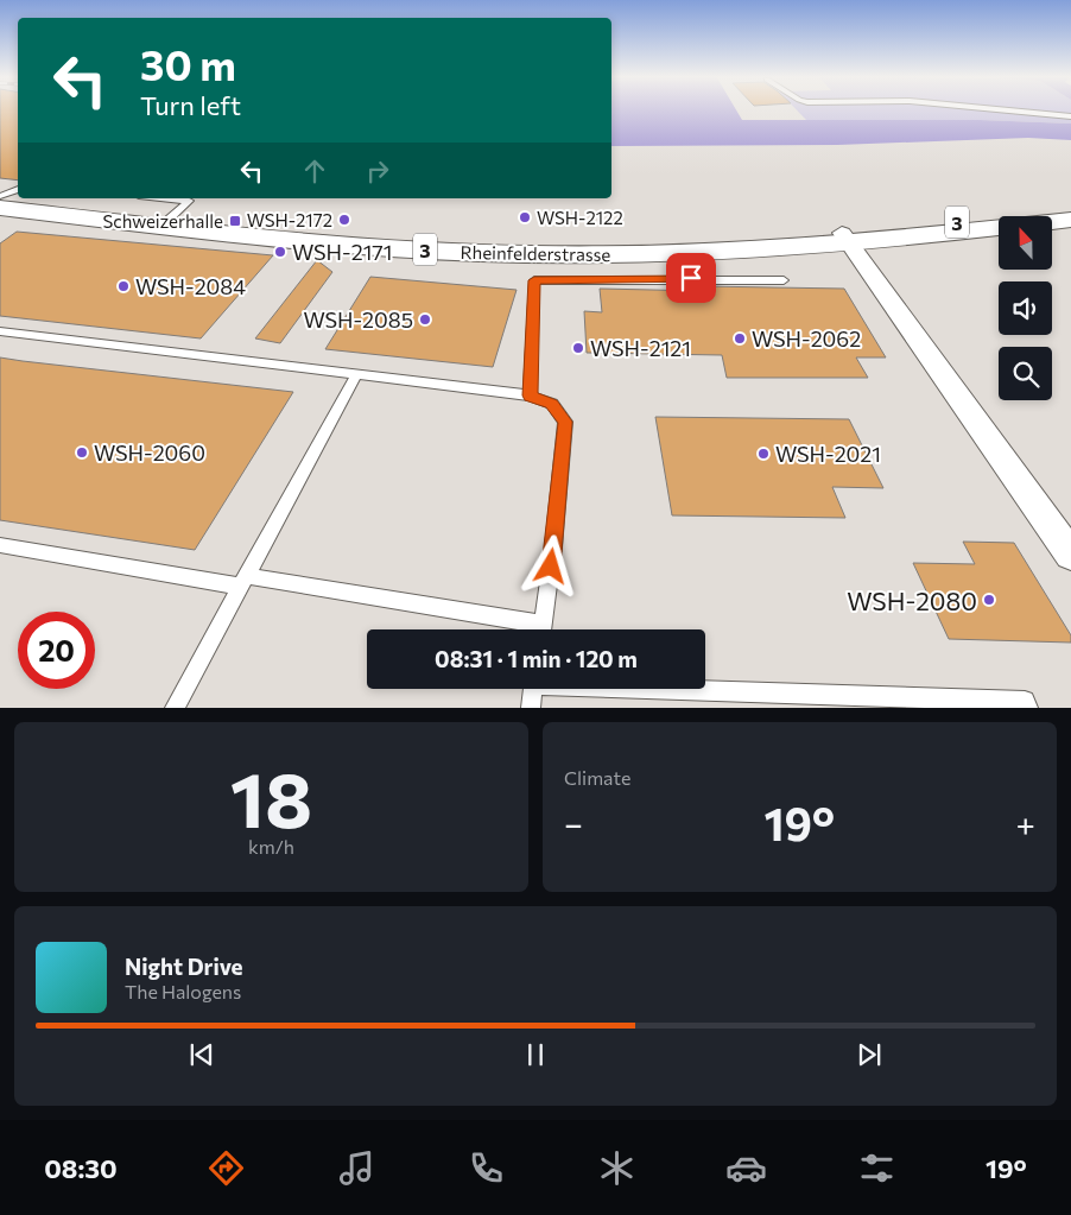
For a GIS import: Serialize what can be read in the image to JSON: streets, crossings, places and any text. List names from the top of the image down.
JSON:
{
  "streets": {
    "main road": ["3", "Rheinfelderstrasse"]
  },
  "places": {
    "other": [
      "WSH-2122",
      "WSH-2172",
      "WSH-2171",
      "WSH-2084",
      "WSH-2085",
      "WSH-2062",
      "WSH-2121",
      "WSH-2060",
      "WSH-2021",
      "WSH-2080"
    ],
    "transit": ["Schweizerhalle"]
  },
  "north": "top",
  "page": {
    "turn": ["30 m", "Turn left"],
    "limit": "20",
    "trip": "08:31 · 1 min · 120 m",
    "tile": [
      ["18", "km/h"],
      "Climate"
    ],
    "heat": ["−", "19°", "+"],
    "song": ["Night Drive", "The Halogens"],
    "tabs": ["08:30", "19°"]
  }
}
